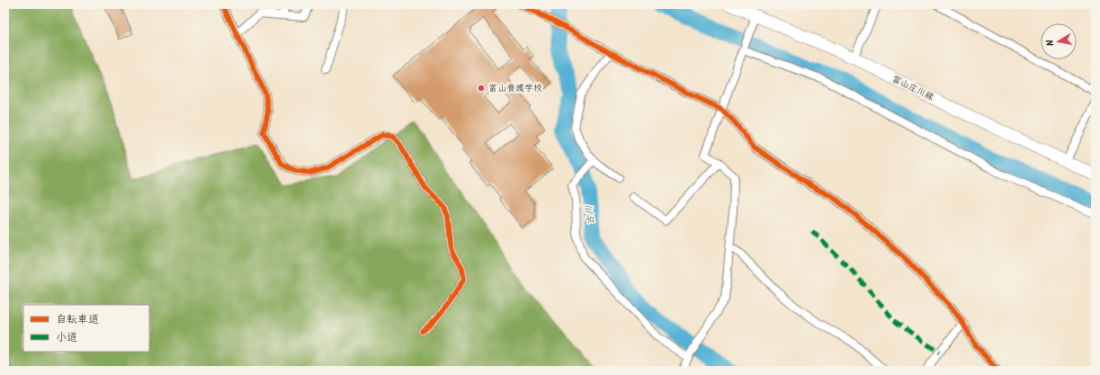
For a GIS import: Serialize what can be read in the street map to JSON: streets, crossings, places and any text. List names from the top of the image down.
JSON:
{
  "streets": {
    "main road": ["富山庄川線"]
  },
  "water": ["古川"],
  "places": ["富山養護学校"],
  "legend": ["自転車道", "小道"],
  "north": "left"
}
